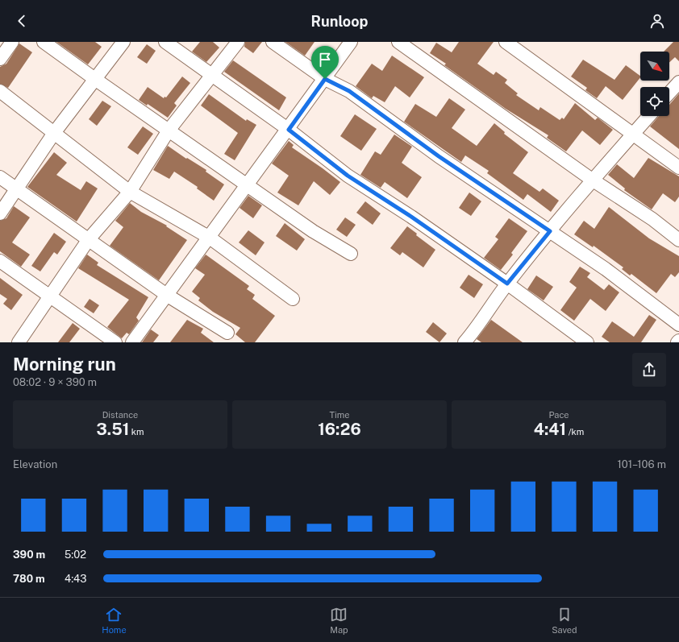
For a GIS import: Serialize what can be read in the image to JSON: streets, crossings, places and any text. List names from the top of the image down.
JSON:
{
  "north": "bottom right",
  "page": {
    "header": "Runloop",
    "heading": ["Morning run", "08:02 · 9 × 390 m"],
    "stats": [
      ["Distance", "3.51 km"],
      ["Time", "16:26"],
      ["Pace", "4:41 /km"]
    ],
    "chart": ["Elevation", "101–106 m"],
    "list": [
      {
        "name": "390 m",
        "note": "5:02"
      },
      {
        "name": "780 m",
        "note": "4:43"
      }
    ],
    "tabs": ["Home", "Map", "Saved"]
  }
}
